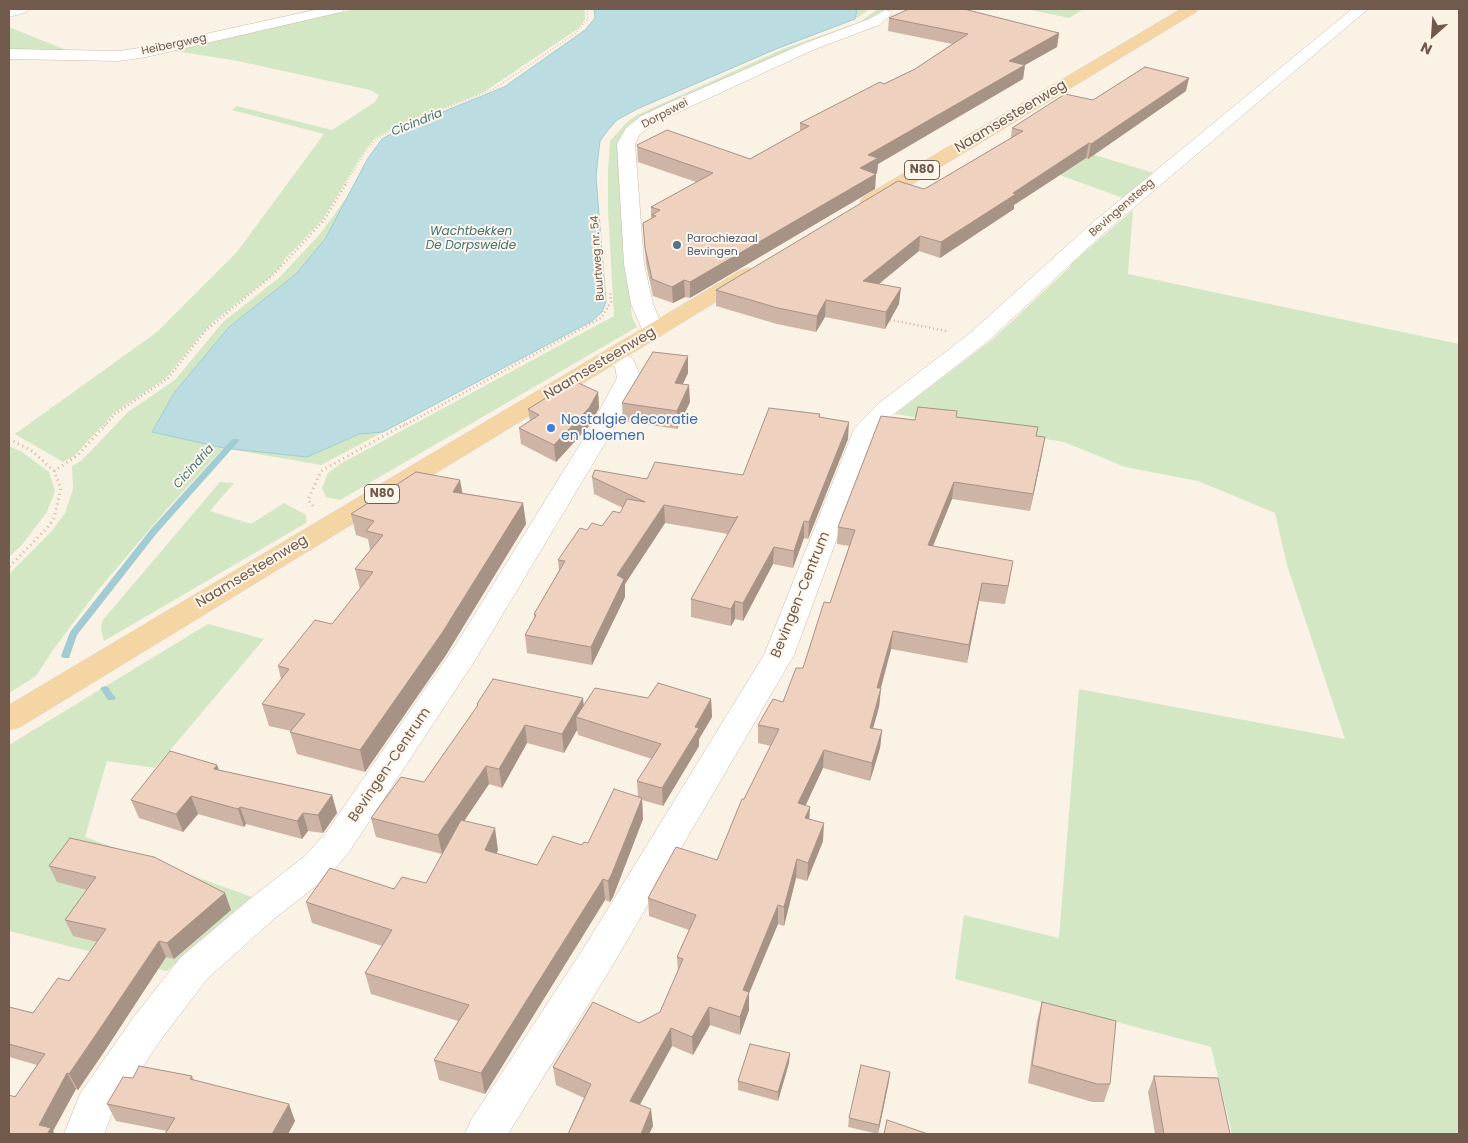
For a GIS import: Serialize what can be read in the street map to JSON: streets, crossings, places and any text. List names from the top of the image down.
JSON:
{
  "streets": {
    "main road": ["Naamsesteenweg", "N80"],
    "street": [
      "Heibergweg",
      "Dorpswei",
      "Bevingensteeg",
      "Bevingen-Centrum"
    ],
    "path": ["Buurtweg nr. 54"]
  },
  "crossings": [
    ["Dorpswei", "Naamsesteenweg"],
    ["Naamsesteenweg", "Buurtweg nr. 54"],
    ["Naamsesteenweg", "Bevingen-Centrum"],
    ["Bevingensteeg", "Bevingen-Centrum"]
  ],
  "water": ["Cicindria", "Wachtbekken De Dorpsweide"],
  "places": ["Parochiezaal Bevingen", "Nostalgie decoratie en bloemen"],
  "north": "bottom left"
}
